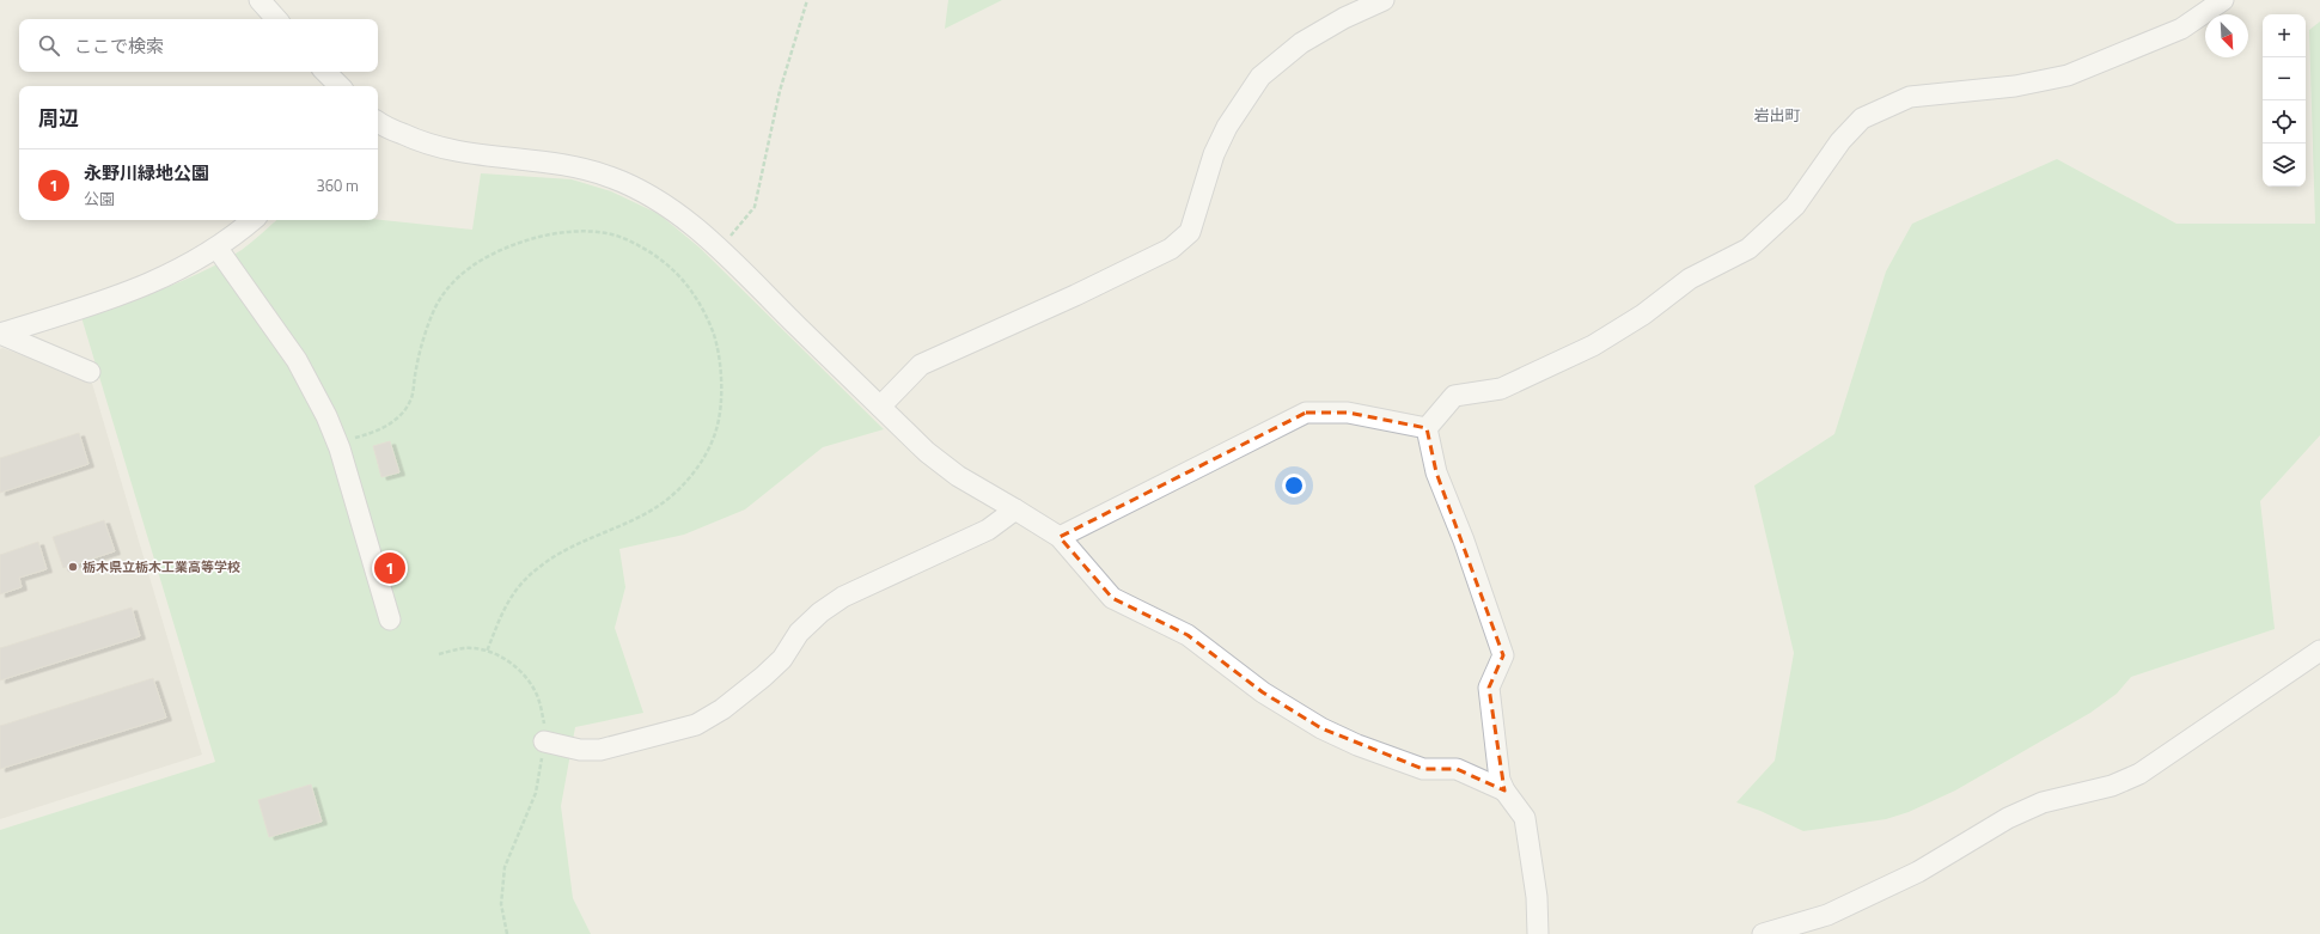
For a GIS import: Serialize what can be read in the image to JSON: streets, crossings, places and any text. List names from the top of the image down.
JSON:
{
  "districts": ["岩出町"],
  "places": ["栃木県立栃木工業高等学校"],
  "north": "bottom right",
  "page": {
    "map_buttons": ["+", "−"],
    "search": "ここで検索",
    "heading": "周辺",
    "list": [
      {
        "mark": "1",
        "name": "永野川緑地公園",
        "note": "公園",
        "value": "360 m"
      }
    ],
    "pins": "1"
  }
}
